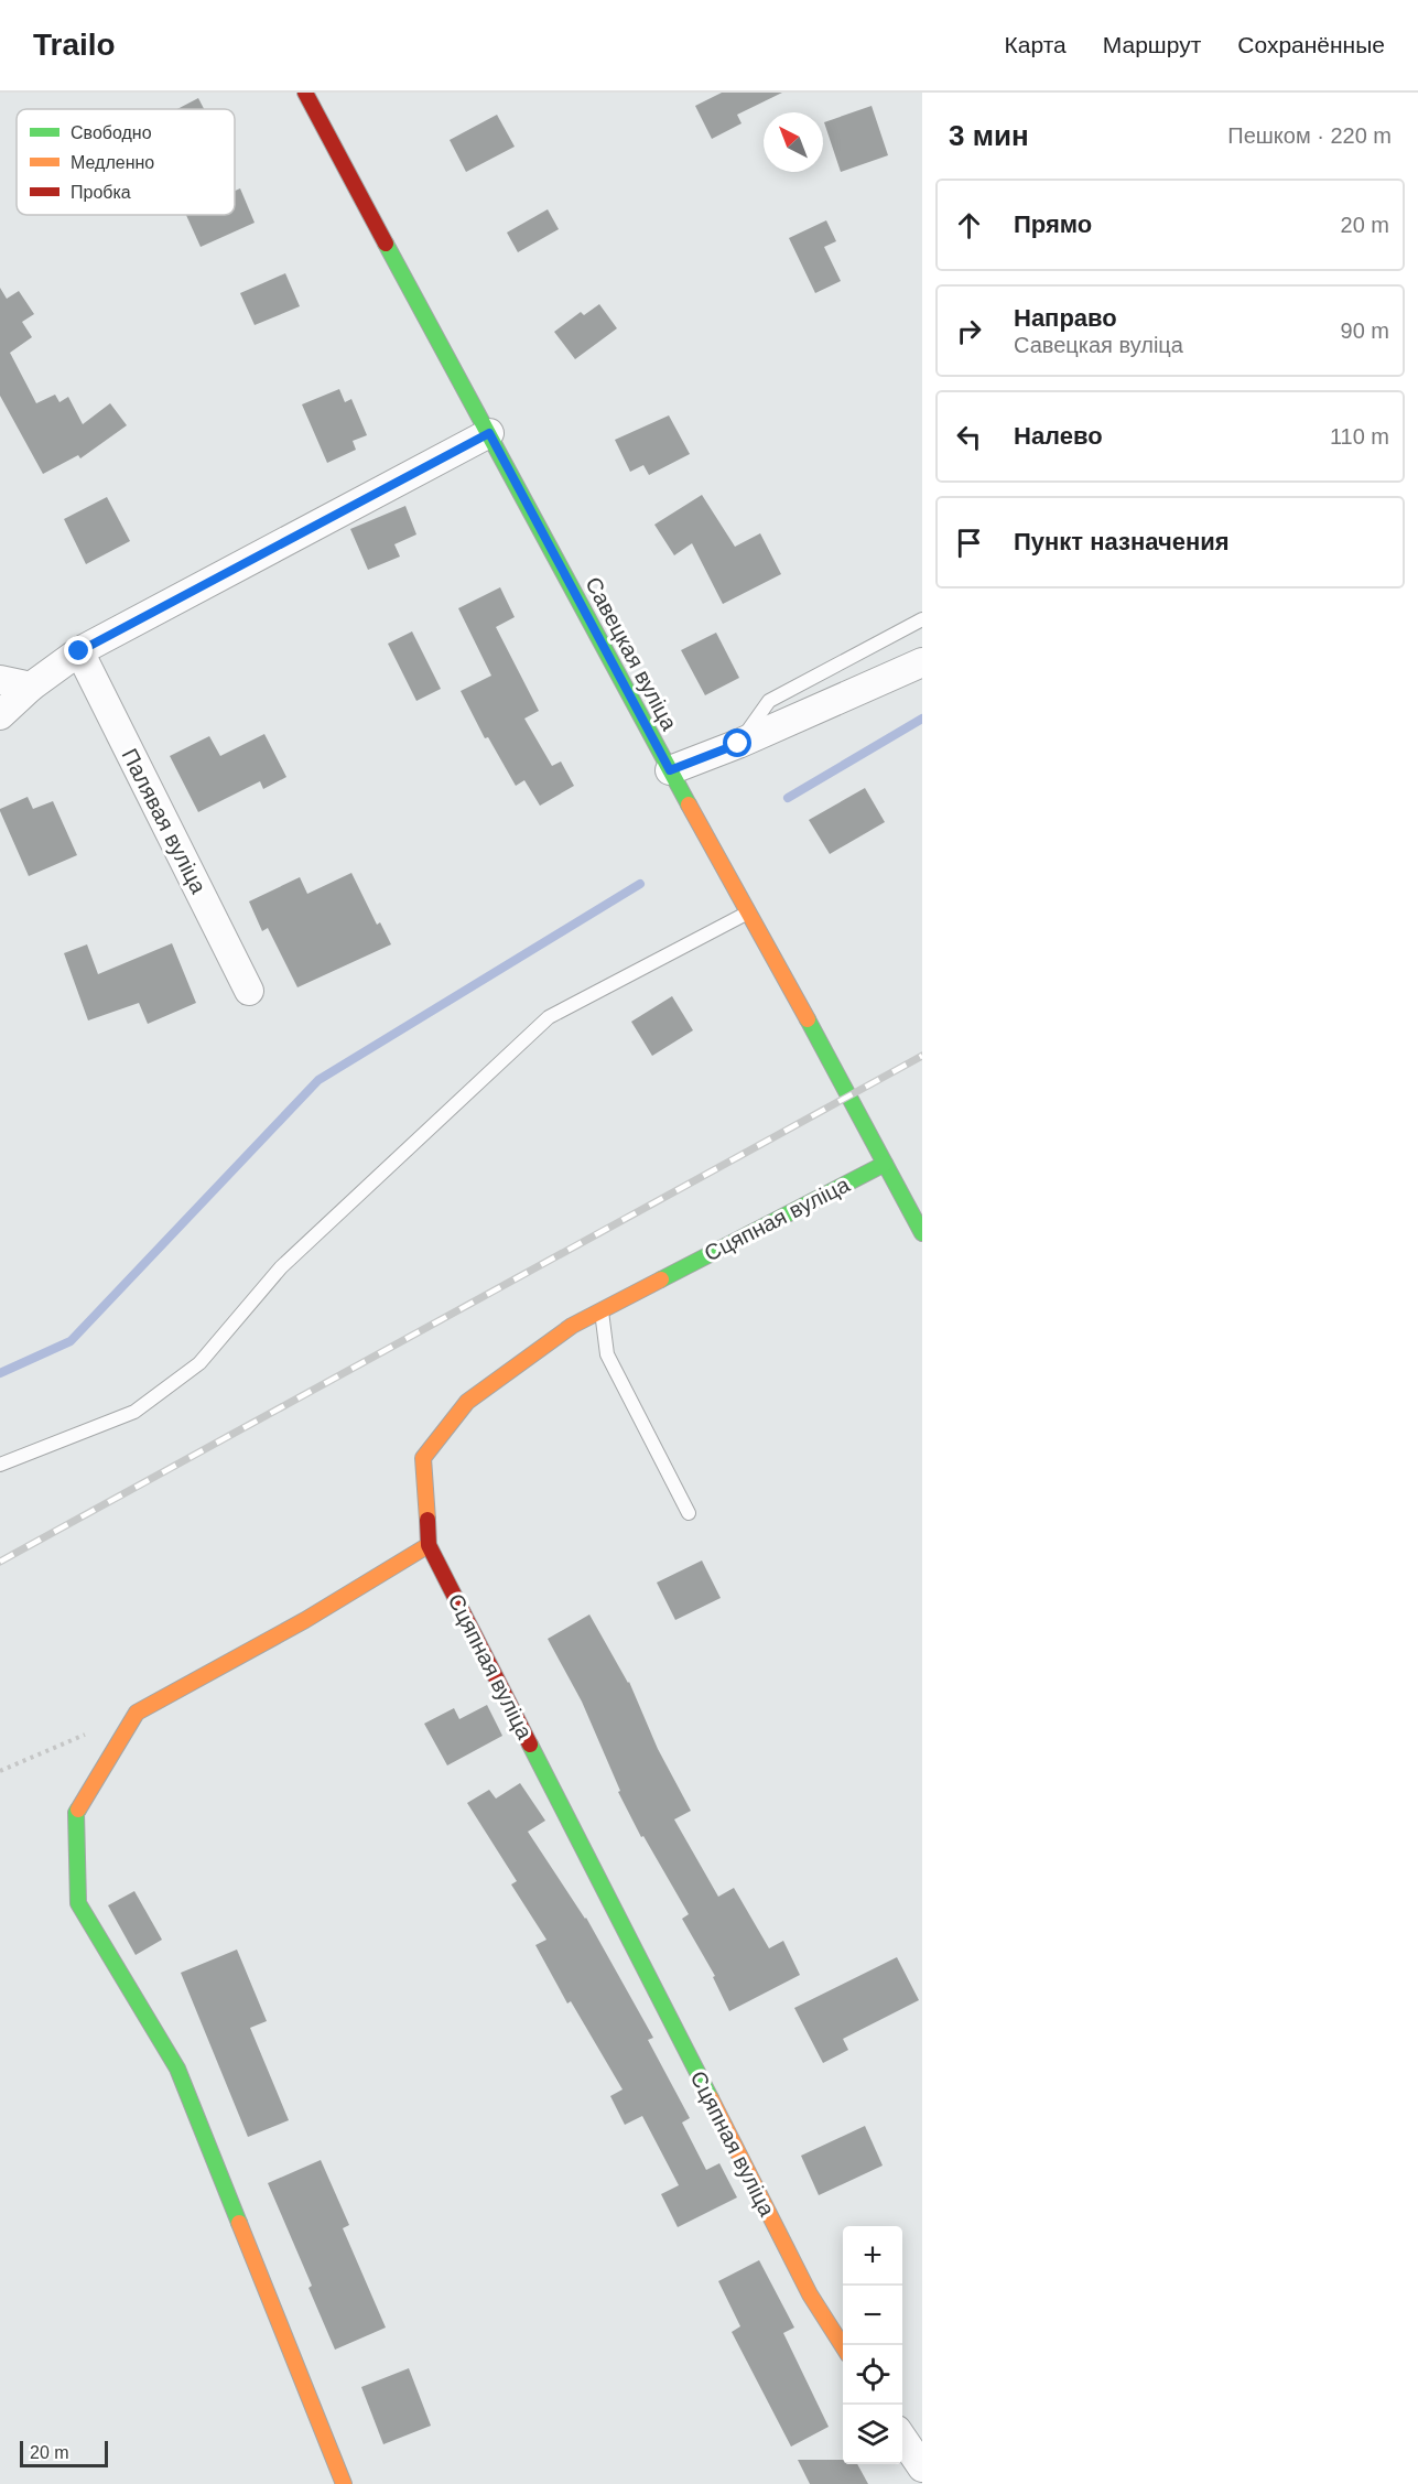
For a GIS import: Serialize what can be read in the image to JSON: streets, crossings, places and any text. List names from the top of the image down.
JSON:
{
  "streets": {
    "street": ["Савецкая вуліца", "Палявая вуліца", "Сцяпная вуліца"]
  },
  "crossings": [
    ["Савецкая вуліца", "Сцяпная вуліца"]
  ],
  "legend": ["Свободно", "Медленно", "Пробка"],
  "scale_bar": "20 m",
  "north": "top left",
  "page": {
    "header": "Trailo",
    "nav": ["Карта", "Маршрут", "Сохранённые"],
    "heading": ["3 мин", "Пешком · 220 m"],
    "list": [
      ["Прямо", "20 m"],
      ["Направо", "Савецкая вуліца", "90 m"],
      ["Налево", "110 m"],
      "Пункт назначения"
    ],
    "map_buttons": ["+", "−"],
    "scale": "20 m"
  }
}
